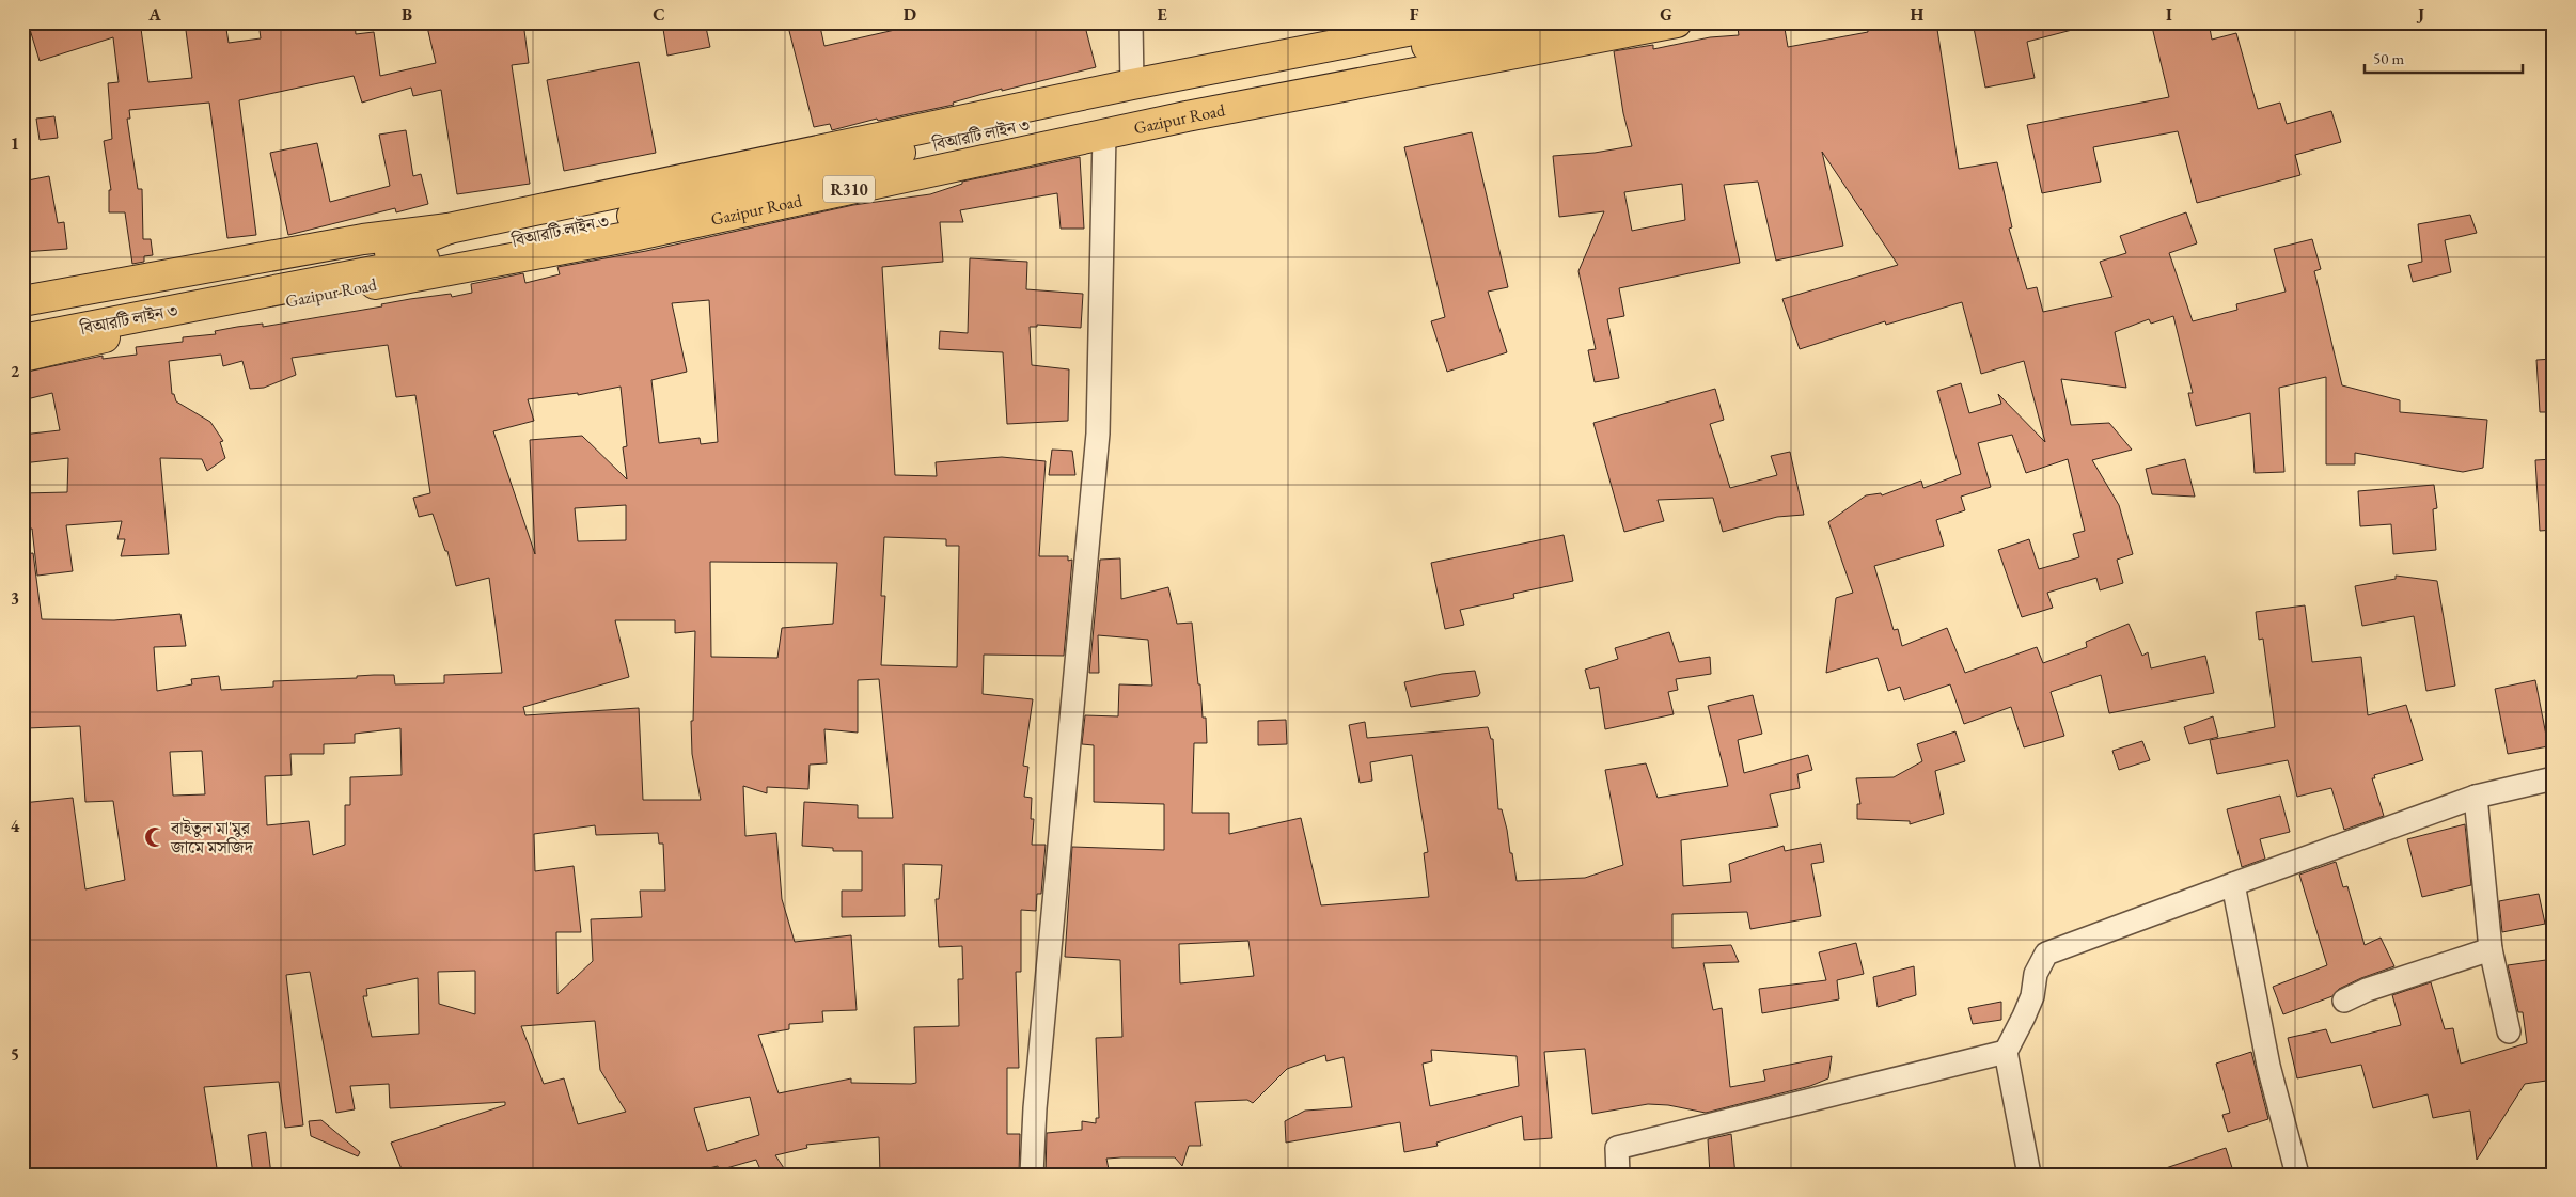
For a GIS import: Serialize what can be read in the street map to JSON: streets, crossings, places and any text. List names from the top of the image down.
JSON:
{
  "streets": {
    "main road": ["Gazipur Road", "বিআরটি লাইন ৩", "R310"]
  },
  "places": {
    "mosque": ["বাইতুল মা'মুর জামে মসজিদ"]
  },
  "scale_bar": "50 m",
  "grid": {
    "columns": [
      "A",
      "B",
      "C",
      "D",
      "E",
      "F",
      "G",
      "H",
      "I",
      "J"
    ],
    "rows": [
      "1",
      "2",
      "3",
      "4",
      "5"
    ]
  }
}
